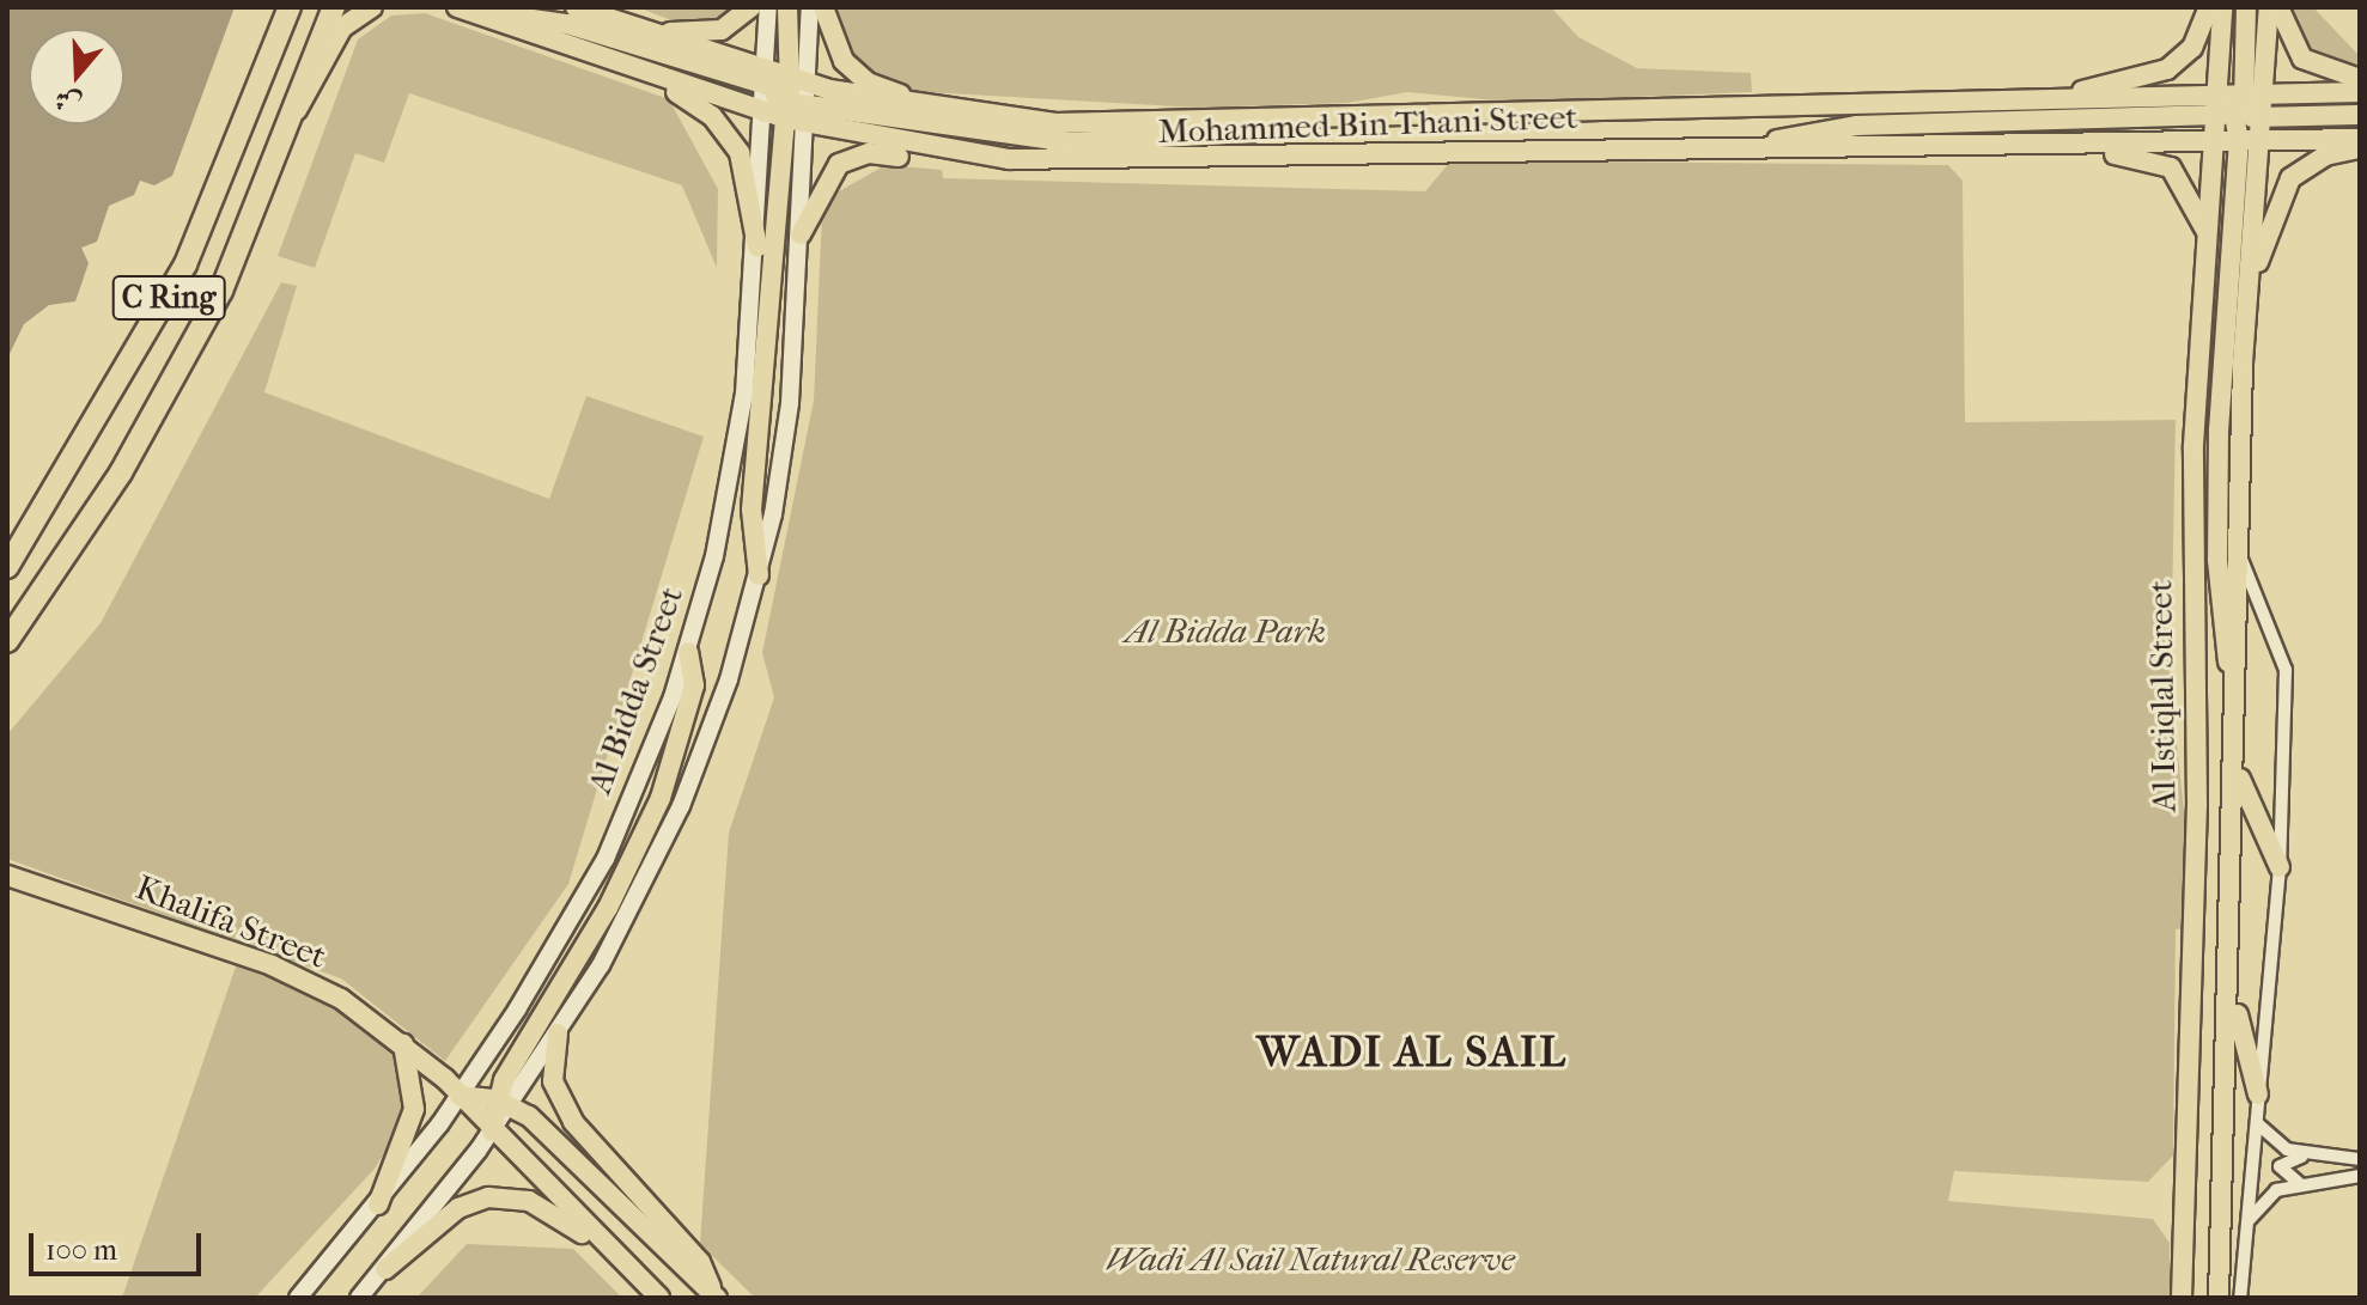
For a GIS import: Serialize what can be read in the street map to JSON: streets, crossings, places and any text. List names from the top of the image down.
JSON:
{
  "streets": {
    "highway": ["C Ring"],
    "main road": [
      "Mohammed Bin Thani Street",
      "Al Bidda Street",
      "Al Istiqlal Street",
      "Khalifa Street"
    ]
  },
  "crossings": [
    ["Mohammed Bin Thani Street", "Al Bidda Street"],
    ["Mohammed Bin Thani Street", "Al Istiqlal Street"],
    ["Al Bidda Street", "Khalifa Street"]
  ],
  "districts": ["WADI AL SAIL"],
  "parks": ["Al Bidda Park", "Wadi Al Sail Natural Reserve"],
  "scale_bar": "100 m",
  "north": "bottom"
}
